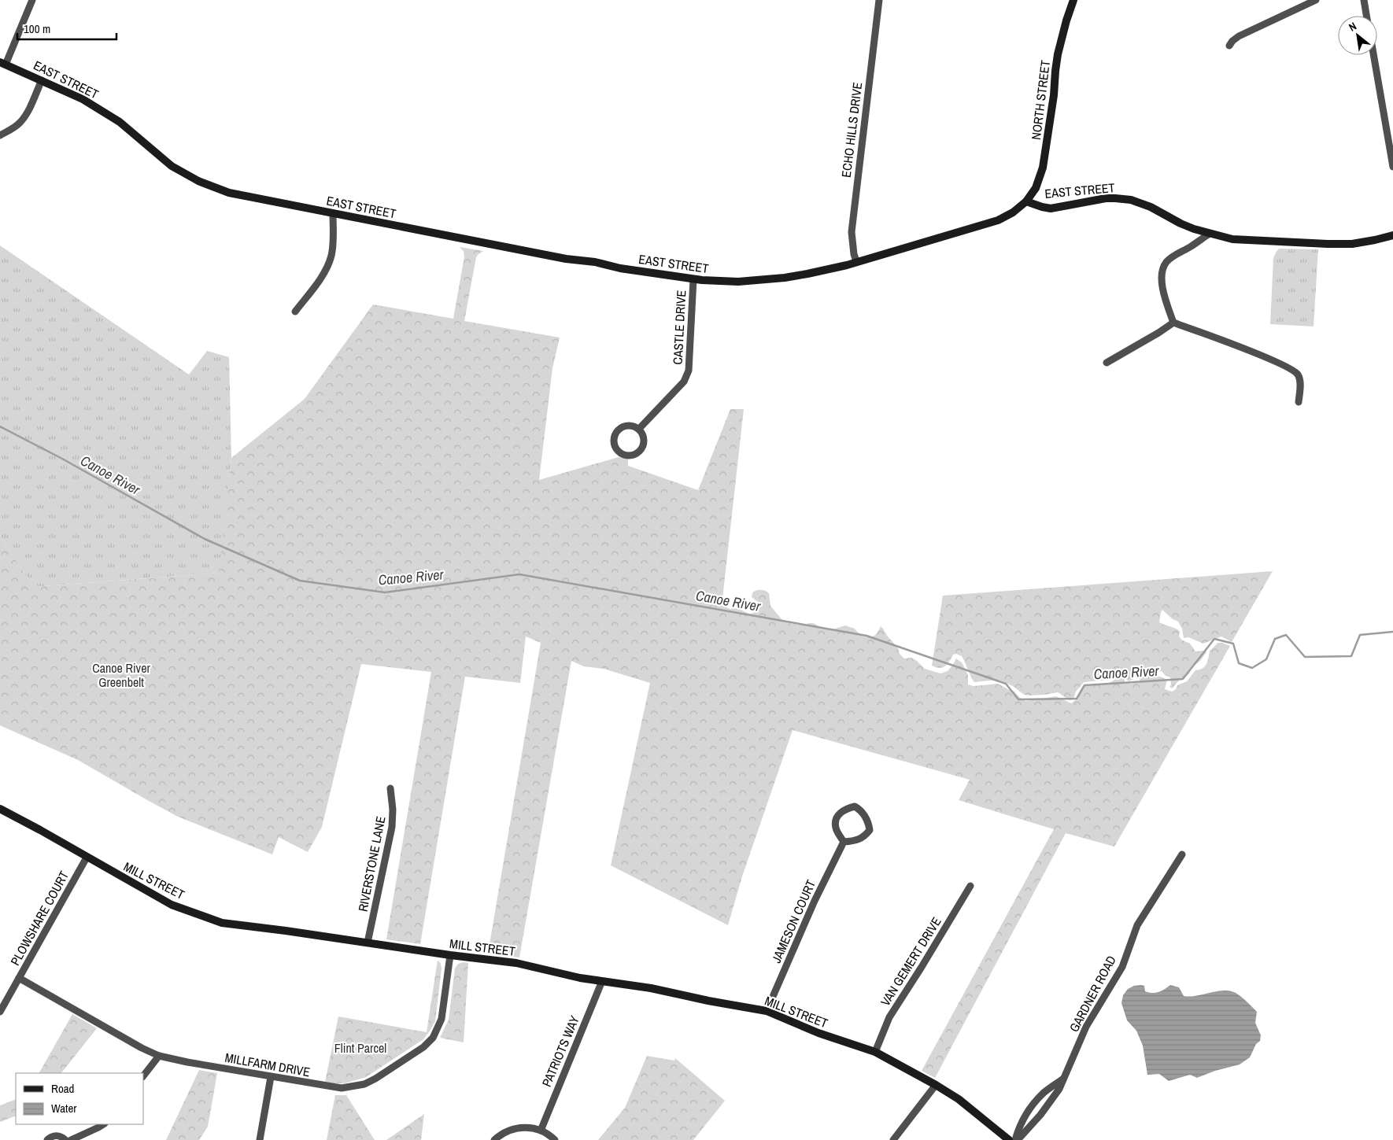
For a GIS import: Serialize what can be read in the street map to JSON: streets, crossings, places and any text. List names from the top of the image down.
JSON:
{
  "streets": {
    "street": [
      "EAST STREET",
      "NORTH STREET",
      "ECHO HILLS DRIVE",
      "CASTLE DRIVE",
      "RIVERSTONE LANE",
      "MILL STREET",
      "PLOWSHARE COURT",
      "JAMESON COURT",
      "VAN GEMERT DRIVE",
      "GARDNER ROAD",
      "PATRIOTS WAY",
      "MILLFARM DRIVE"
    ]
  },
  "crossings": [
    ["EAST STREET", "NORTH STREET"],
    ["EAST STREET", "ECHO HILLS DRIVE"],
    ["EAST STREET", "CASTLE DRIVE"],
    ["RIVERSTONE LANE", "MILL STREET"],
    ["MILL STREET", "PLOWSHARE COURT"],
    ["MILL STREET", "JAMESON COURT"],
    ["MILL STREET", "VAN GEMERT DRIVE"],
    ["MILL STREET", "PATRIOTS WAY"],
    ["MILL STREET", "MILLFARM DRIVE"],
    ["PLOWSHARE COURT", "MILLFARM DRIVE"]
  ],
  "water": ["Canoe River"],
  "parks": ["Canoe River Greenbelt", "Flint Parcel"],
  "legend": ["Road", "Water"],
  "scale_bar": "100 m",
  "north": "top left"
}
